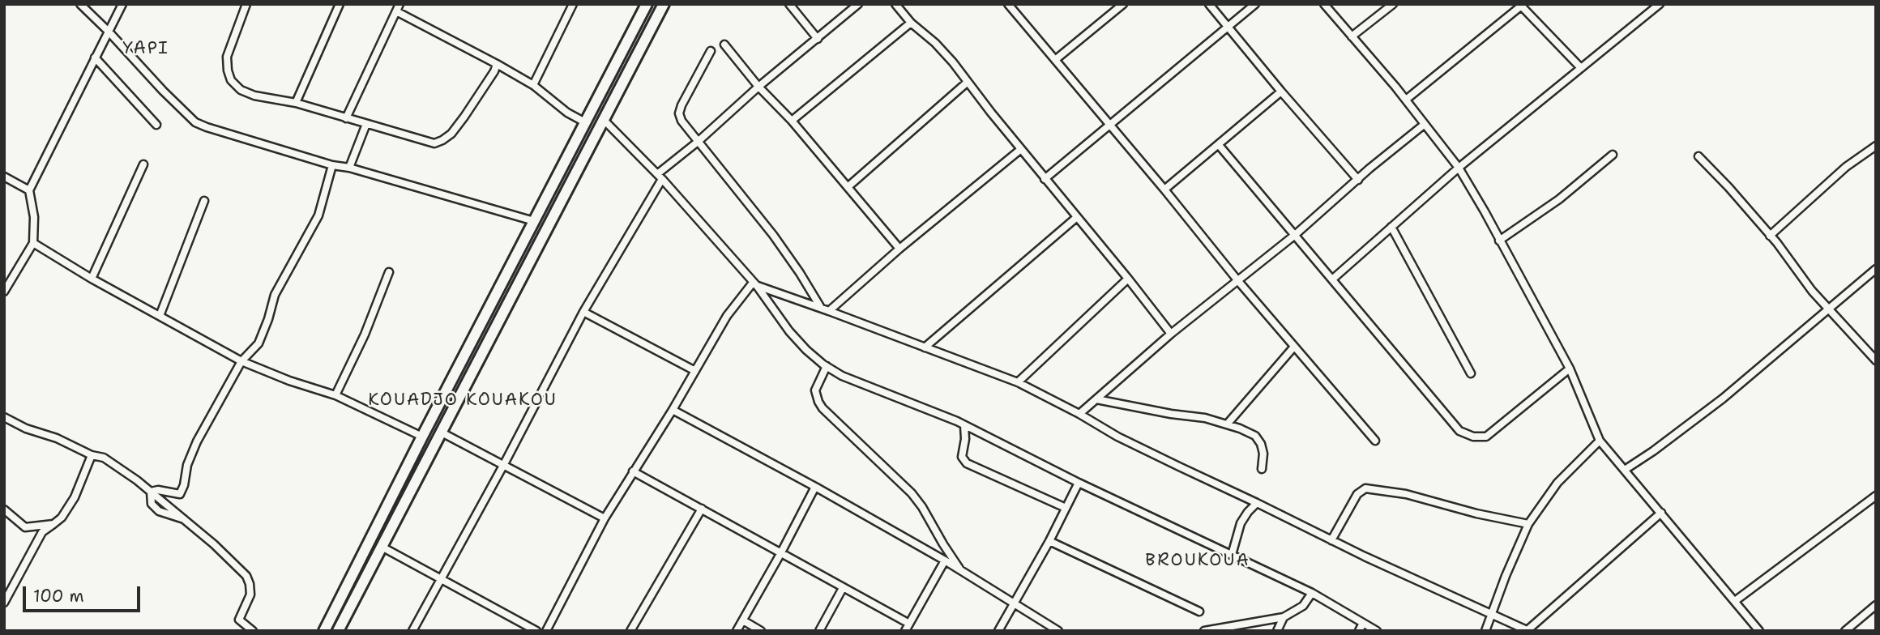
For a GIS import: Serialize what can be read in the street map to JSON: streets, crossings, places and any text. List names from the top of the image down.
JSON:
{
  "districts": ["YAPI", "KOUADJO KOUAKOU", "BROUKOUA"],
  "scale_bar": "100 m"
}
